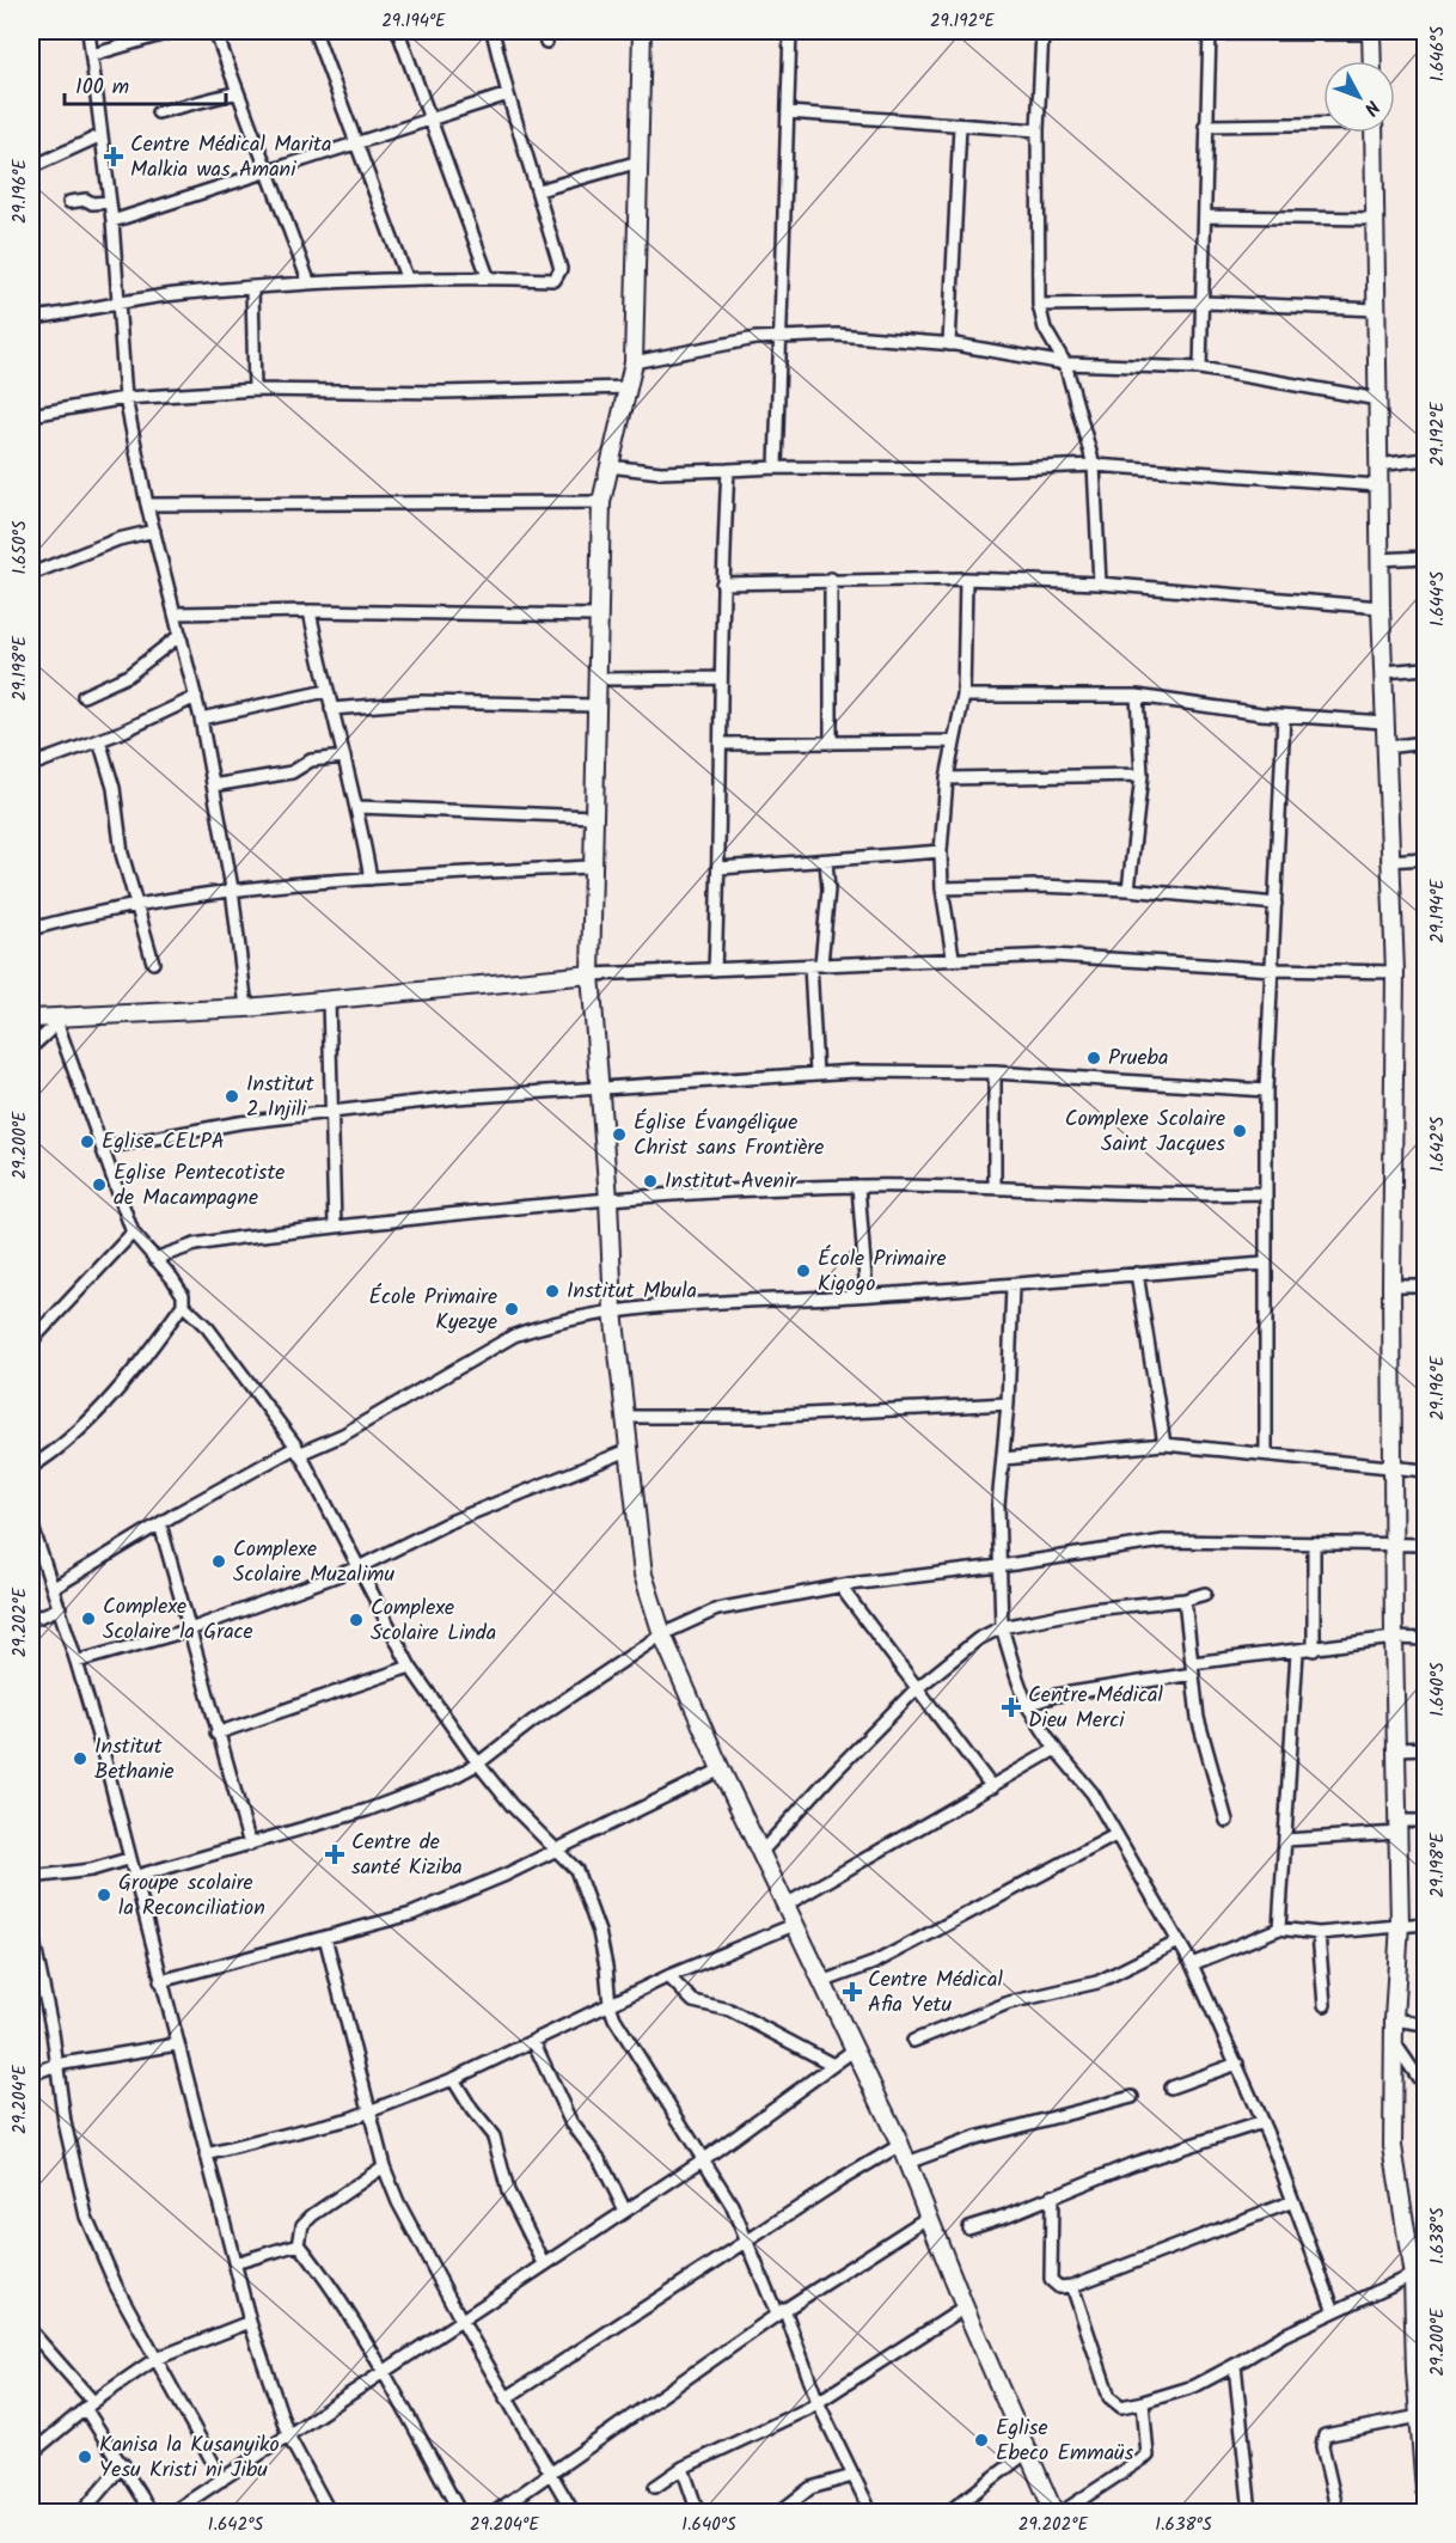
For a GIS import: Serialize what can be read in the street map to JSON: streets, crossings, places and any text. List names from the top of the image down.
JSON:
{
  "places": {
    "health": [
      "Centre Médical Marita Malkia was Amani",
      "Centre Médical Dieu Merci",
      "Centre de santé Kiziba",
      "Centre Médical Afia Yetu"
    ],
    "other": [
      "Prueba",
      "Institut 2 Injili",
      "Complexe Scolaire Saint Jacques",
      "Église Évangélique Christ sans Frontière",
      "Eglise CELPA",
      "Institut Avenir",
      "Eglise Pentecotiste de Macampagne",
      "École Primaire Kigogo",
      "Institut Mbula",
      "École Primaire Kyezye",
      "Complexe Scolaire Muzalimu",
      "Complexe Scolaire la Grace",
      "Complexe Scolaire Linda",
      "Institut Bethanie",
      "Groupe scolaire la Reconciliation",
      "Eglise Ebeco Emmaüs",
      "Kanisa la Kusanyiko Yesu Kristi ni Jibu"
    ]
  },
  "scale_bar": "100 m",
  "north": "bottom right",
  "coordinates": [
    "29.194°E",
    "29.192°E",
    "1.646°S",
    "29.196°E",
    "1.650°S",
    "1.644°S",
    "29.198°E",
    "1.642°S",
    "29.200°E",
    "29.202°E",
    "1.640°S",
    "29.204°E",
    "1.638°S"
  ]
}
